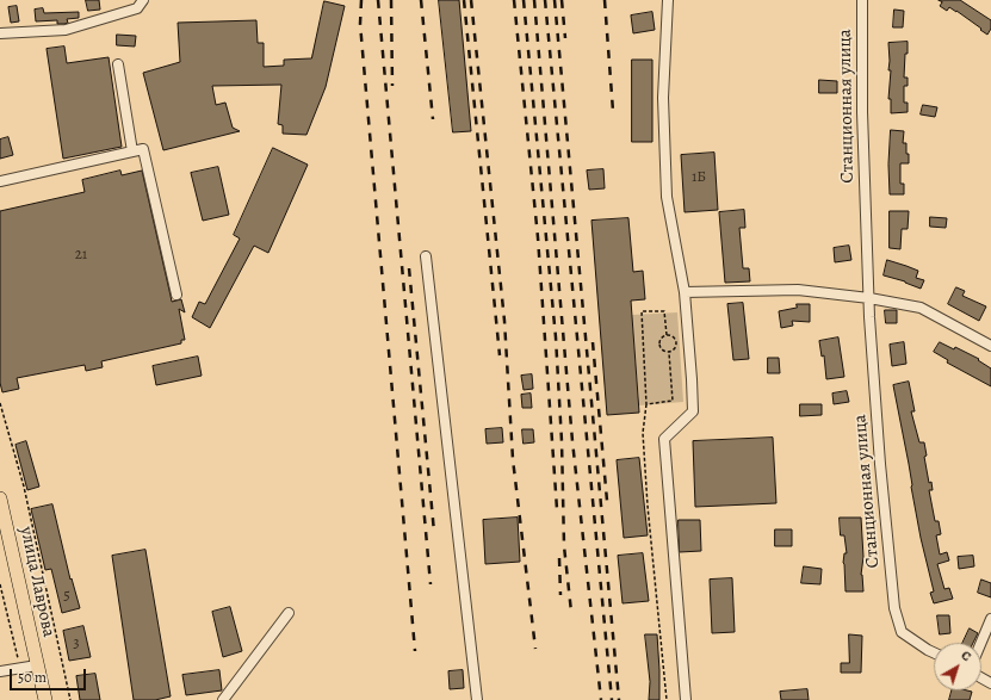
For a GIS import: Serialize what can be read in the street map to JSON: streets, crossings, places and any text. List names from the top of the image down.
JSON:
{
  "streets": {
    "main road": ["улица Лаврова"],
    "street": ["Станционная улица"]
  },
  "house_numbers": [
    "1Б",
    "21",
    "5",
    "3"
  ],
  "scale_bar": "50 m",
  "north": "top right"
}
